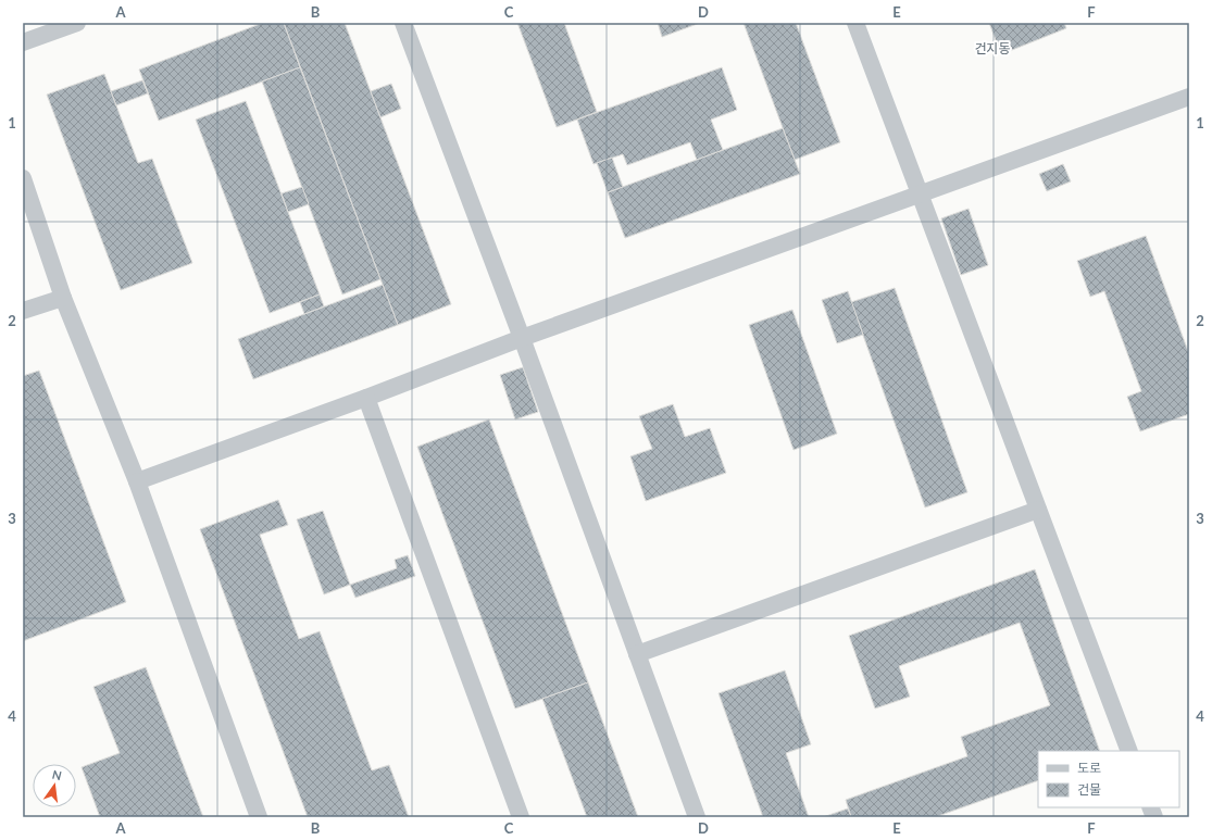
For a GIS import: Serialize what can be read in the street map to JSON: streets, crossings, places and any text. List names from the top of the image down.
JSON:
{
  "districts": ["건지동"],
  "legend": ["도로", "건물"],
  "north": "top",
  "grid": {
    "columns": [
      "A",
      "B",
      "C",
      "D",
      "E",
      "F"
    ],
    "rows": [
      "1",
      "2",
      "3",
      "4"
    ]
  }
}
